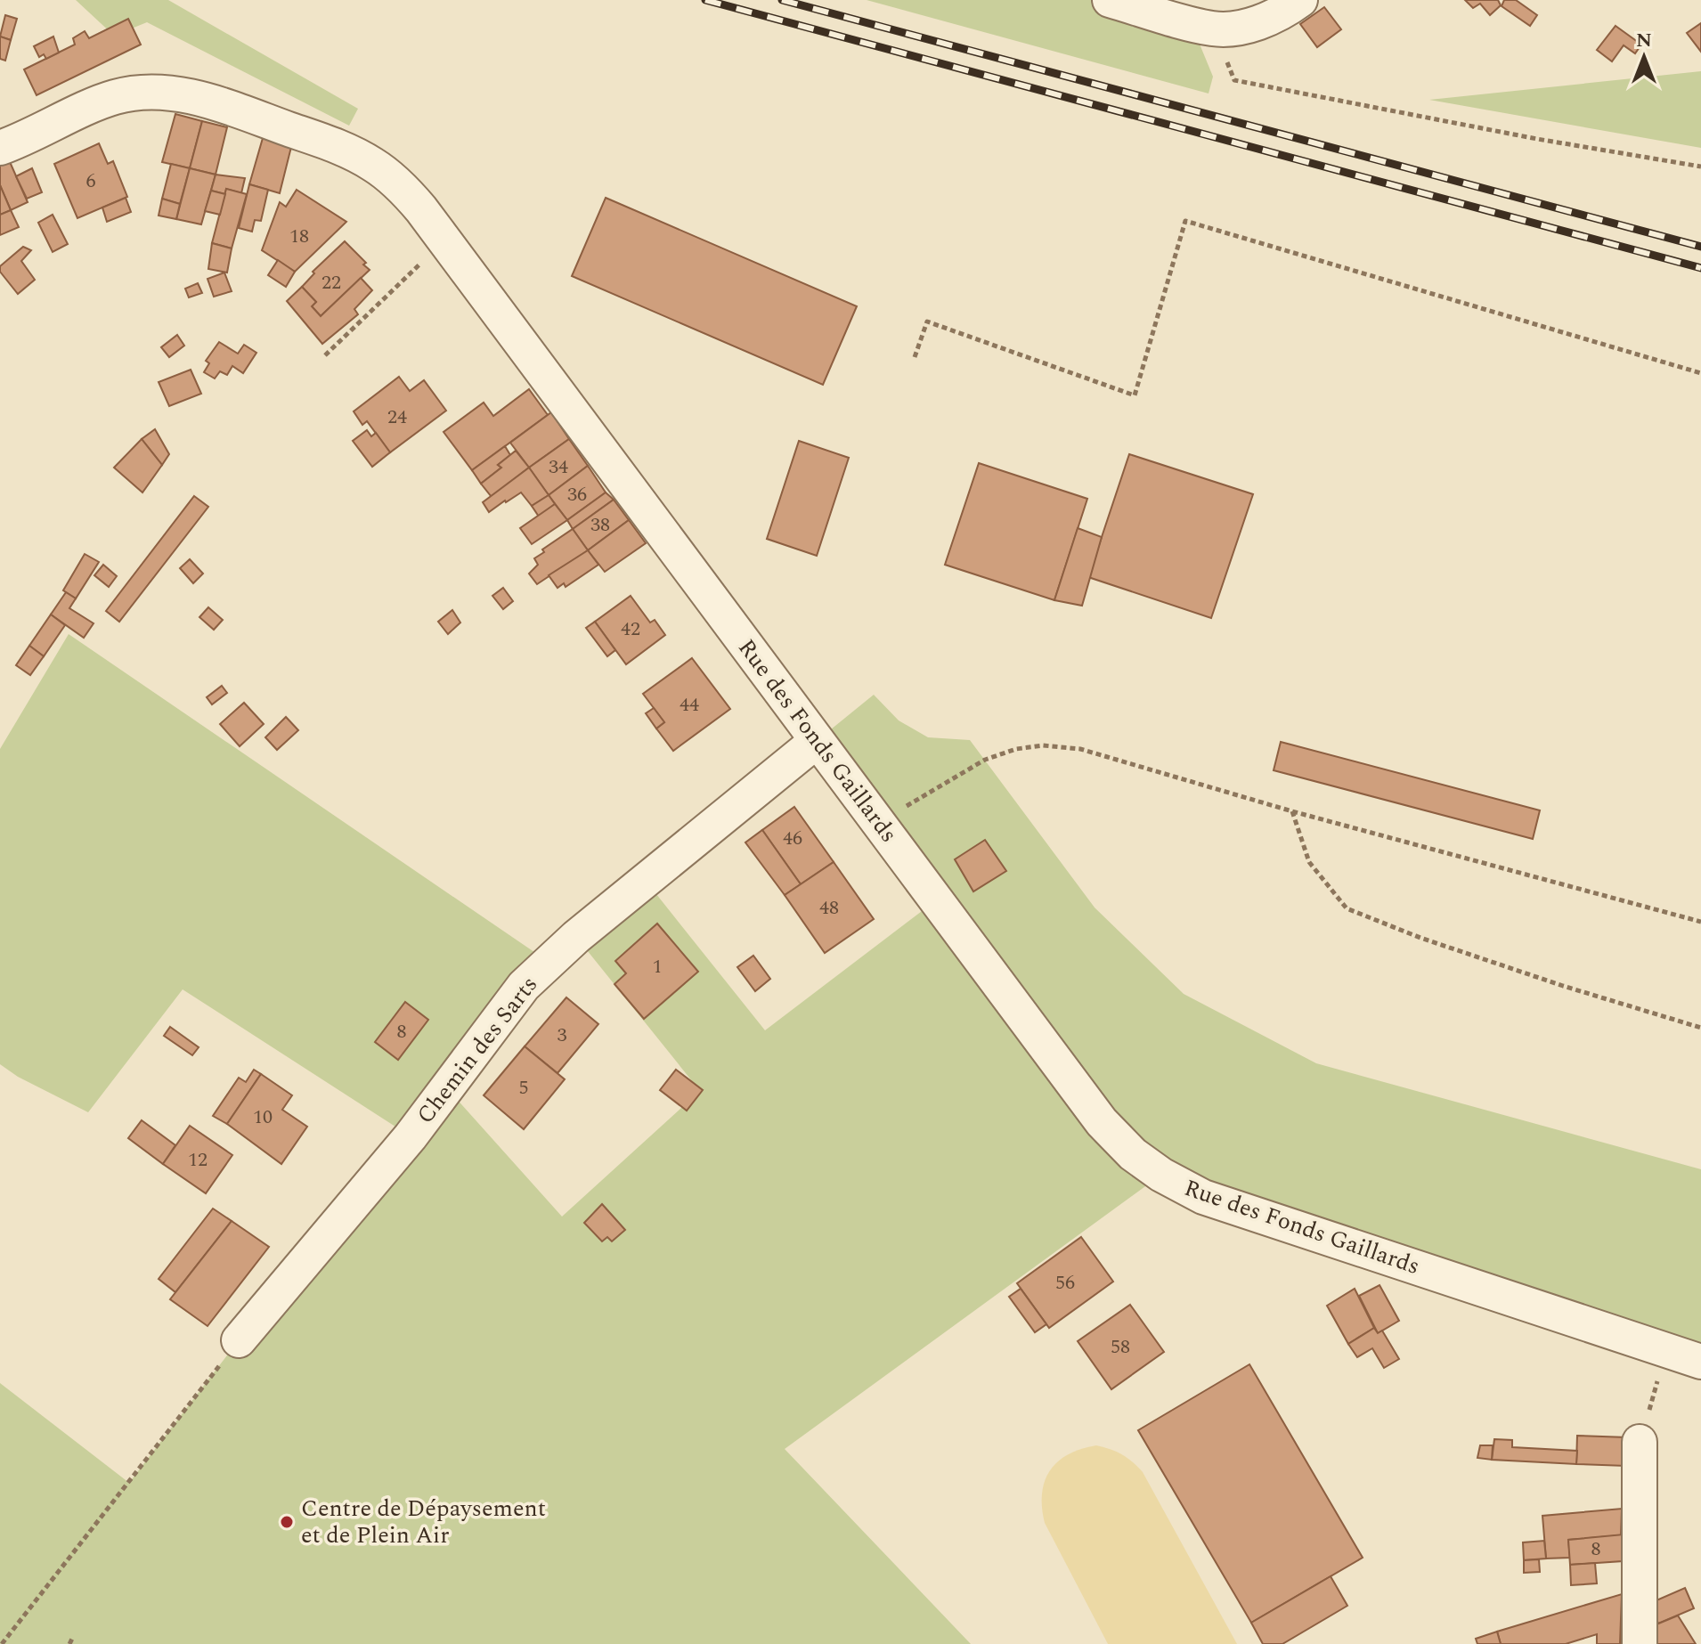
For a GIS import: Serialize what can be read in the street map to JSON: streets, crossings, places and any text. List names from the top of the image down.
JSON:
{
  "streets": {
    "street": ["Rue des Fonds Gaillards", "Chemin des Sarts"]
  },
  "crossings": [
    ["Rue des Fonds Gaillards", "Chemin des Sarts"]
  ],
  "places": ["Centre de Dépaysement et de Plein Air"],
  "house_numbers": [
    "6",
    "18",
    "22",
    "24",
    "34",
    "36",
    "38",
    "42",
    "44",
    "46",
    "48",
    "1",
    "8",
    "3",
    "5",
    "10",
    "12",
    "56",
    "58",
    "8"
  ],
  "north": "top"
}
